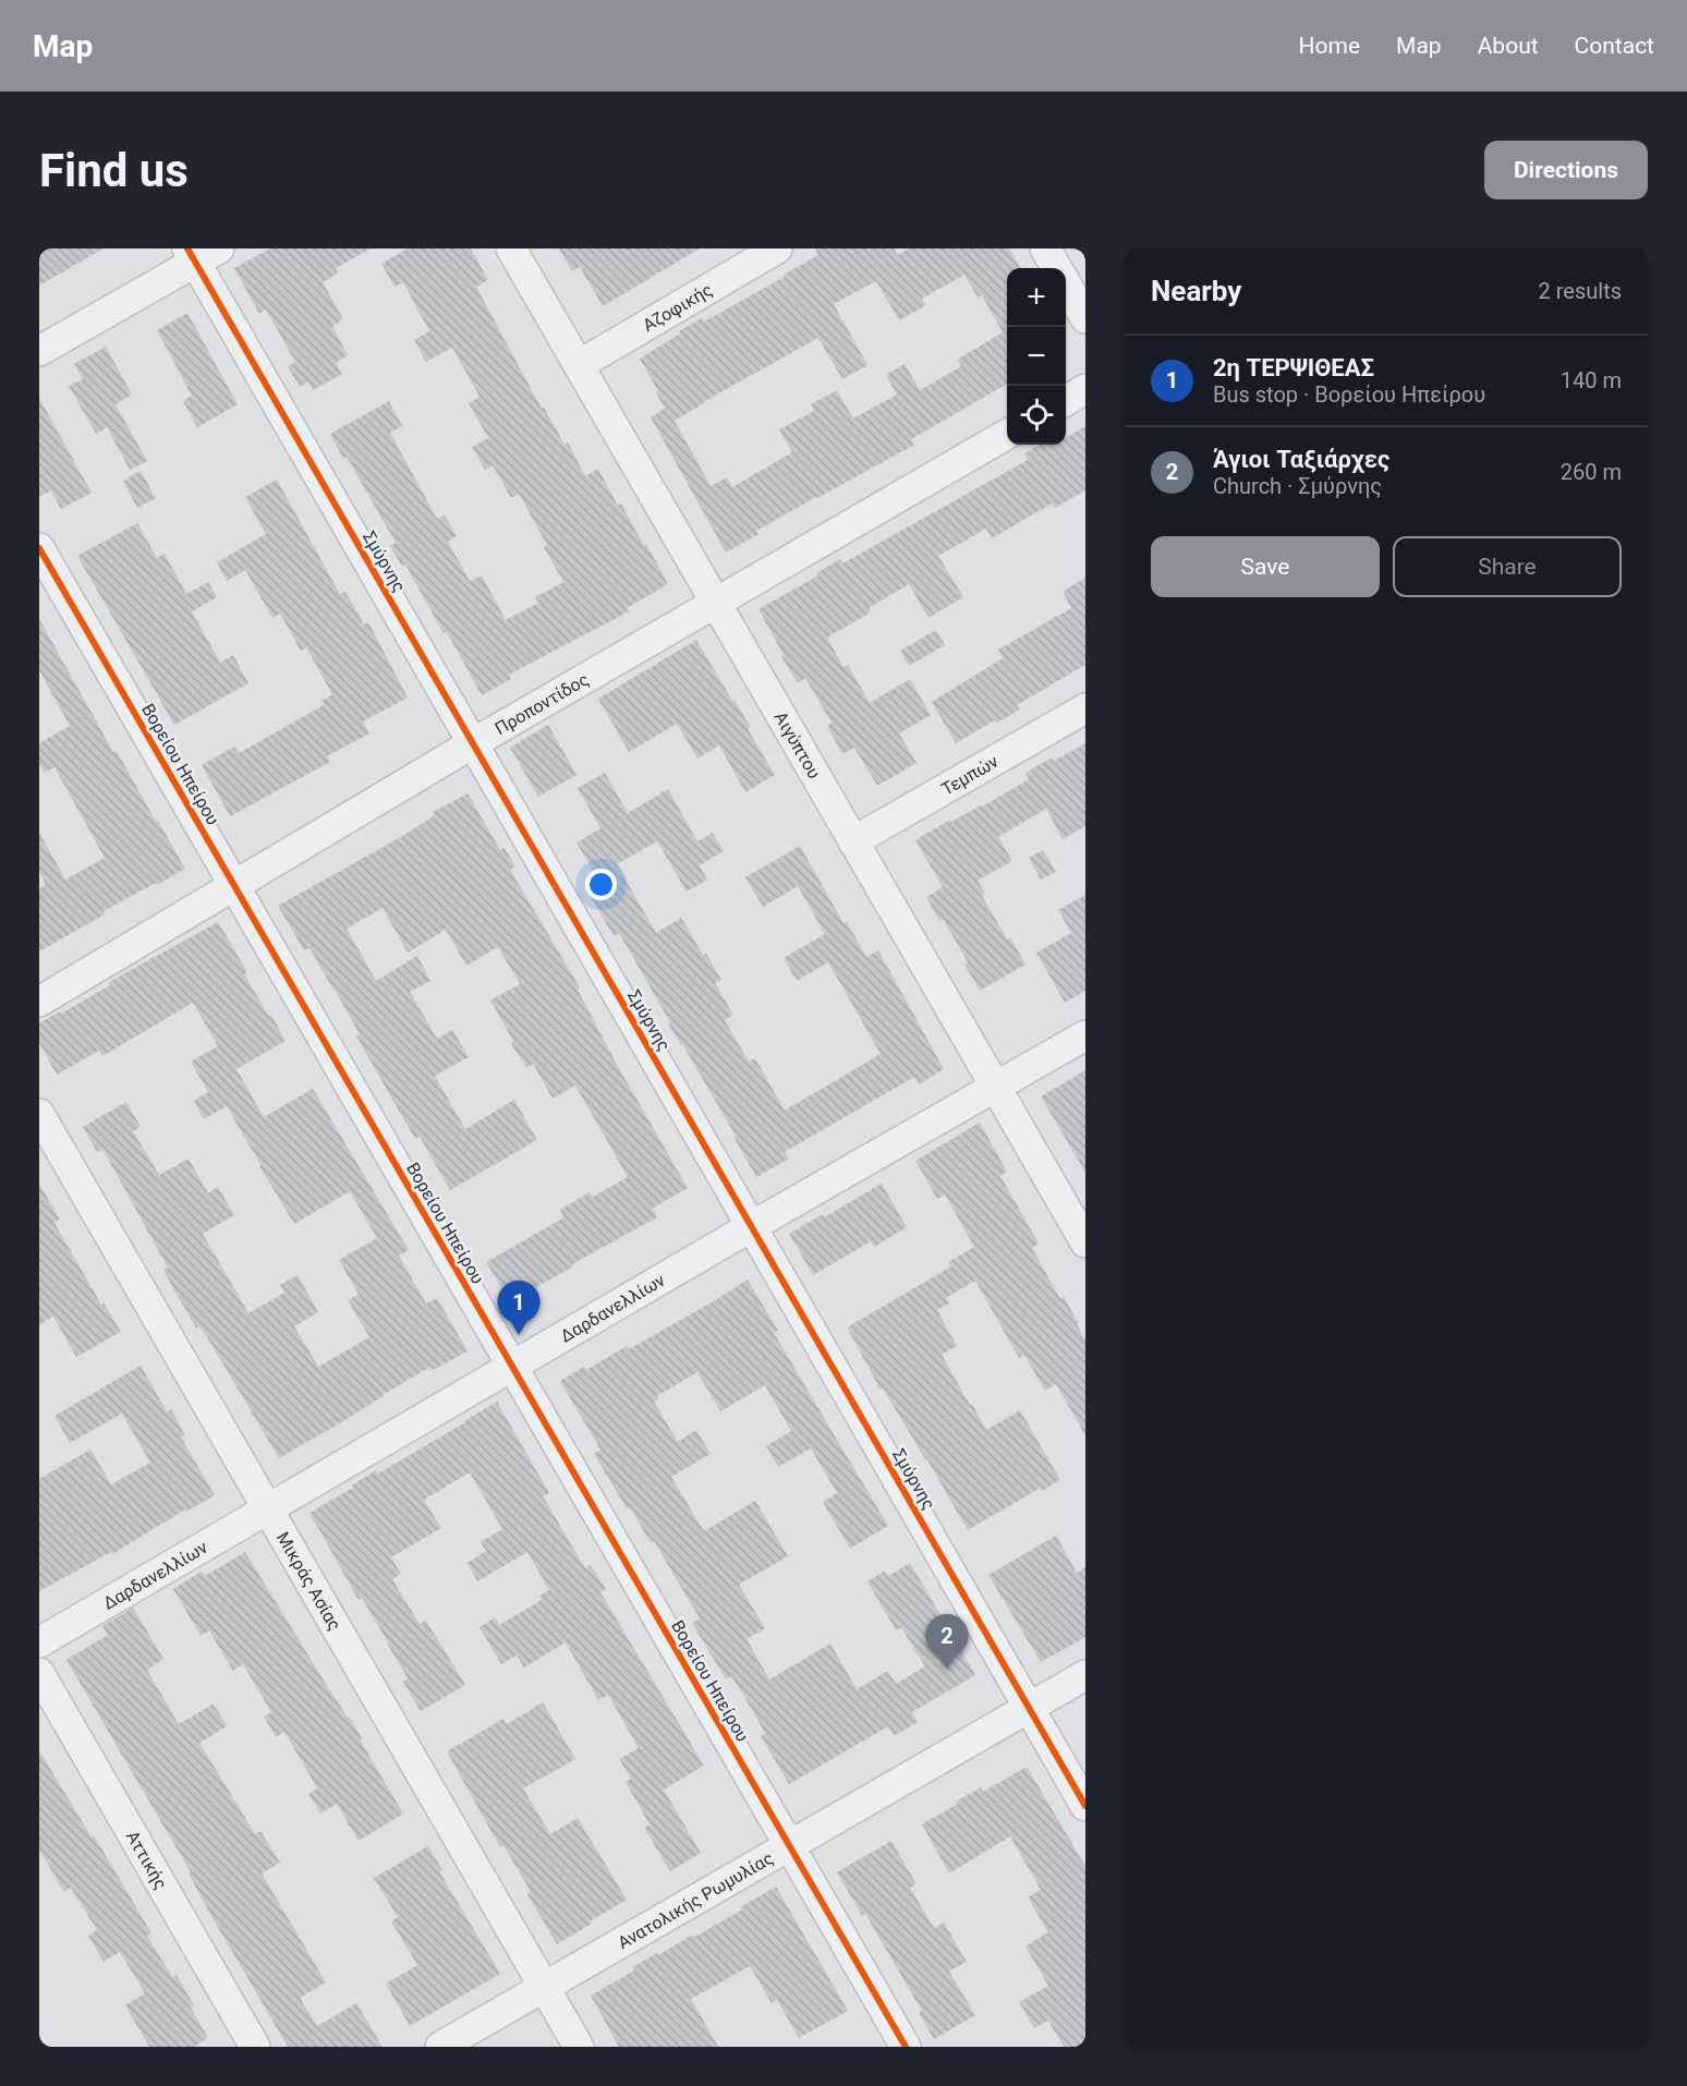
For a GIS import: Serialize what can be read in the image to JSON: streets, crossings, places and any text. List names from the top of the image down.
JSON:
{
  "streets": {
    "street": [
      "Αζοφικής",
      "Σμύρνης",
      "Προποντίδος",
      "Αιγύπτου",
      "Βορείου Ηπείρου",
      "Τεμπών",
      "Δαρδανελλίων",
      "Μικράς Ασίας",
      "Αττικής",
      "Ανατολικής Ρωμυλίας"
    ]
  },
  "crossings": [
    ["Αζοφικής", "Αιγύπτου"],
    ["Σμύρνης", "Προποντίδος"],
    ["Σμύρνης", "Δαρδανελλίων"],
    ["Σμύρνης", "Ανατολικής Ρωμυλίας"],
    ["Προποντίδος", "Αιγύπτου"],
    ["Προποντίδος", "Βορείου Ηπείρου"],
    ["Αιγύπτου", "Τεμπών"],
    ["Αιγύπτου", "Δαρδανελλίων"],
    ["Βορείου Ηπείρου", "Δαρδανελλίων"],
    ["Βορείου Ηπείρου", "Ανατολικής Ρωμυλίας"],
    ["Δαρδανελλίων", "Μικράς Ασίας"],
    ["Μικράς Ασίας", "Ανατολικής Ρωμυλίας"]
  ],
  "page": {
    "header": "Map",
    "nav": [
      "Home",
      "Map",
      "About",
      "Contact"
    ],
    "buttons": [
      "Directions",
      ["Save", "Share"]
    ],
    "title": "Find us",
    "heading": ["Nearby", "2 results"],
    "map_buttons": ["+", "−"],
    "list": [
      {
        "mark": "1",
        "name": "2η ΤΕΡΨΙΘΕΑΣ",
        "note": "Bus stop · Βορείου Ηπείρου",
        "value": "140 m"
      },
      {
        "mark": "2",
        "name": "Άγιοι Ταξιάρχες",
        "note": "Church · Σμύρνης",
        "value": "260 m"
      }
    ],
    "pins": ["1", "2"]
  }
}
